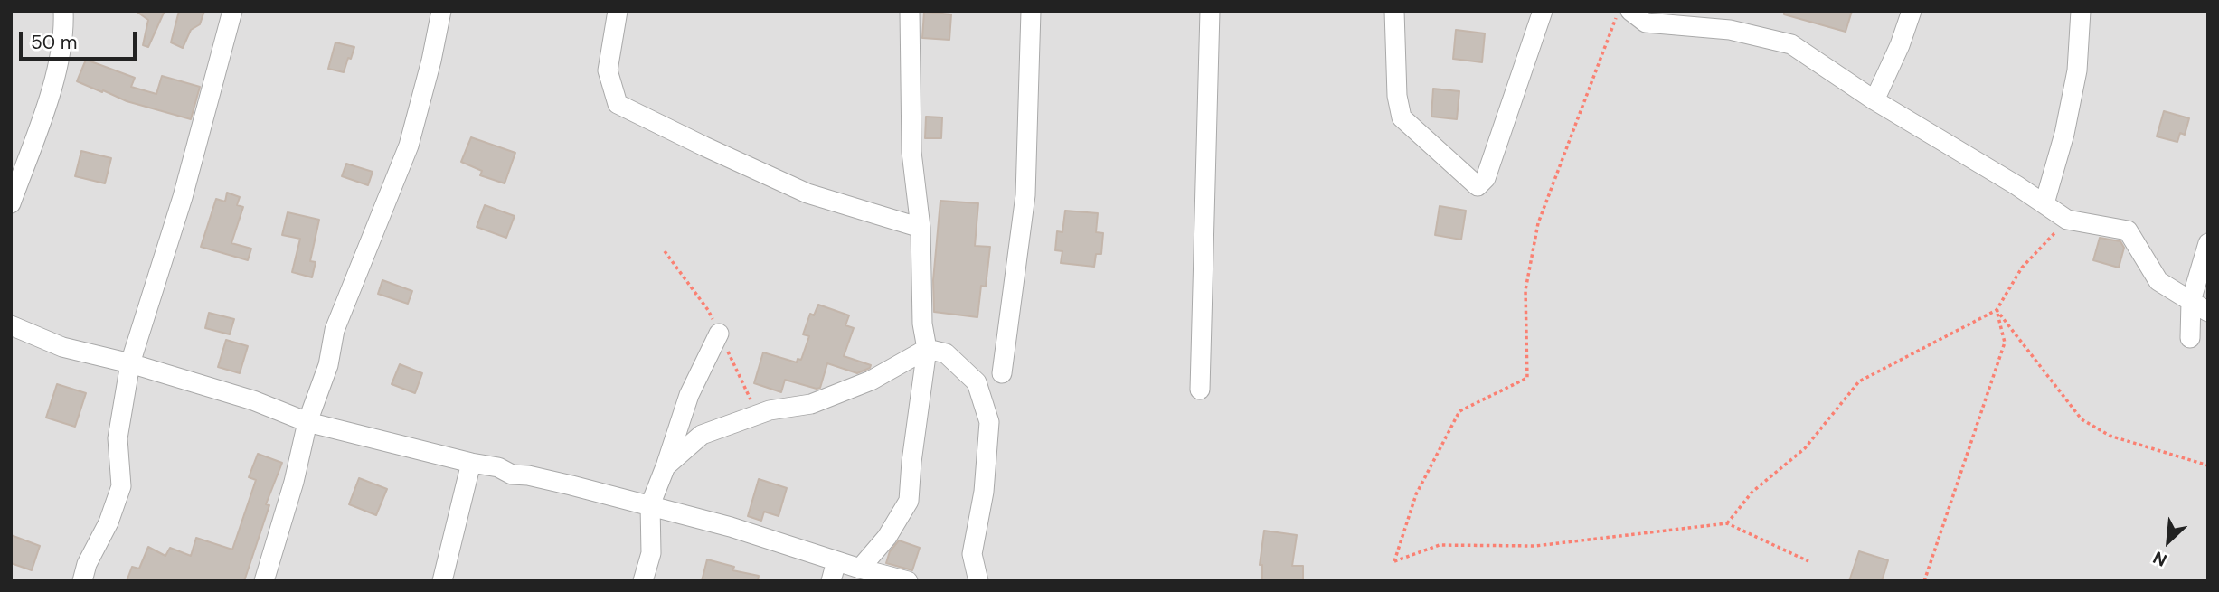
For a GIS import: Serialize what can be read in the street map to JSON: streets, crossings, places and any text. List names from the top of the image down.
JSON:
{
  "scale_bar": "50 m",
  "north": "bottom left"
}
